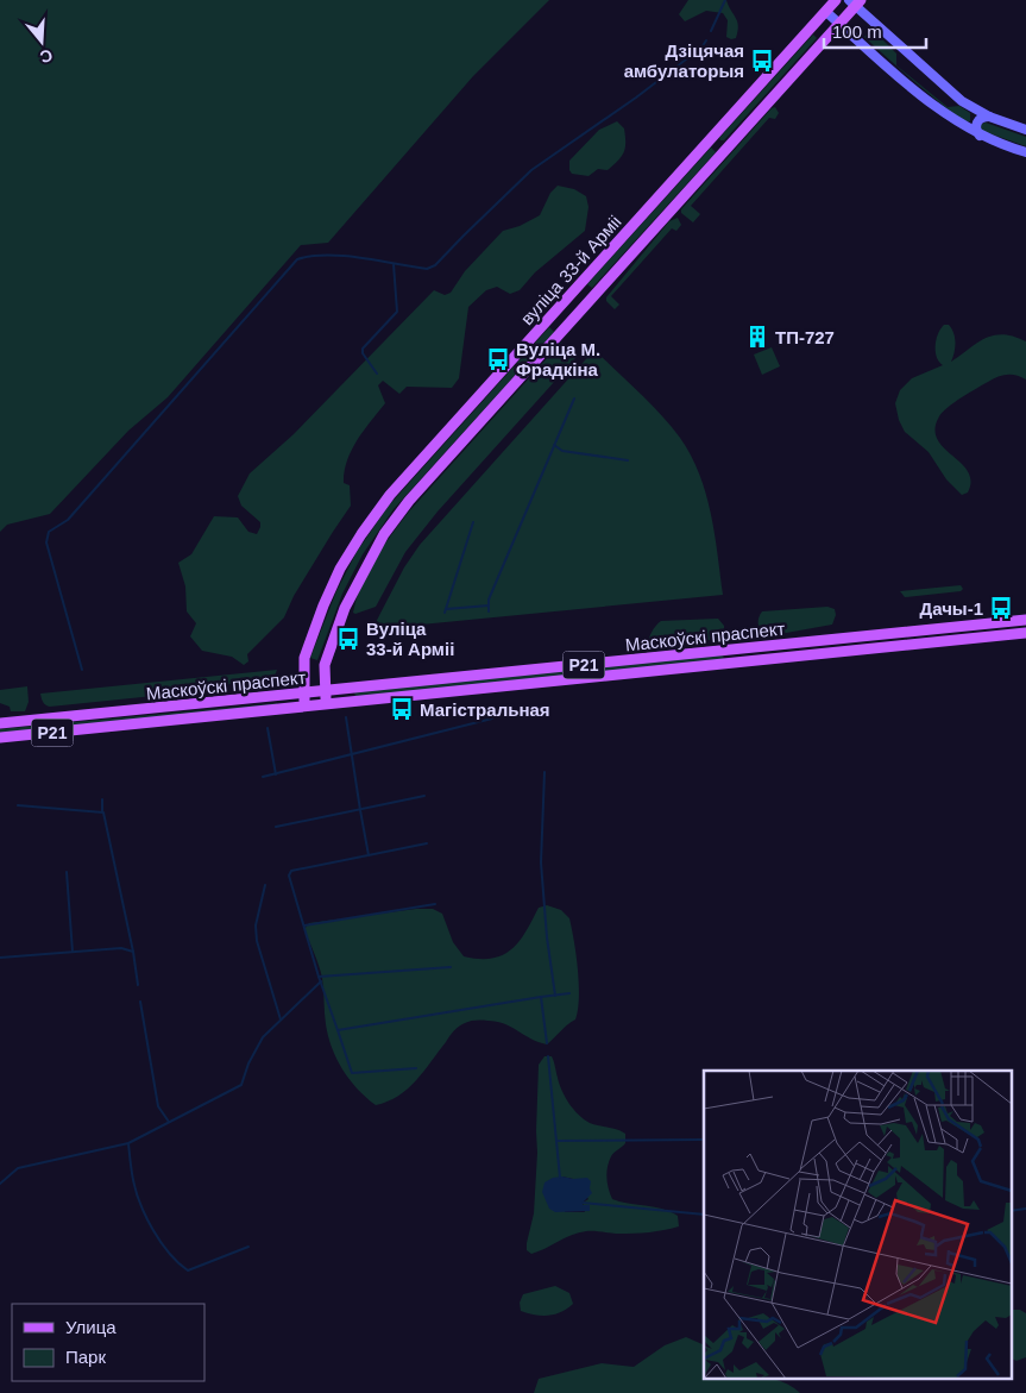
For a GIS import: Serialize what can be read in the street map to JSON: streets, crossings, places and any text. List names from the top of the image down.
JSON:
{
  "streets": {
    "main road": ["вуліца 33-й Арміі", "Маскоўскі праспект", "Р21"]
  },
  "crossings": [
    ["вуліца 33-й Арміі", "Маскоўскі праспект"]
  ],
  "places": {
    "bus stop": [
      "Дзіцячая амбулаторыя",
      "Вуліца М. Фрадкіна",
      "Дачы-1",
      "Вуліца 33-й Арміі",
      "Магістральная"
    ],
    "building": ["ТП-727"]
  },
  "legend": ["Улица", "Парк"],
  "scale_bar": "100 m",
  "north": "bottom"
}
